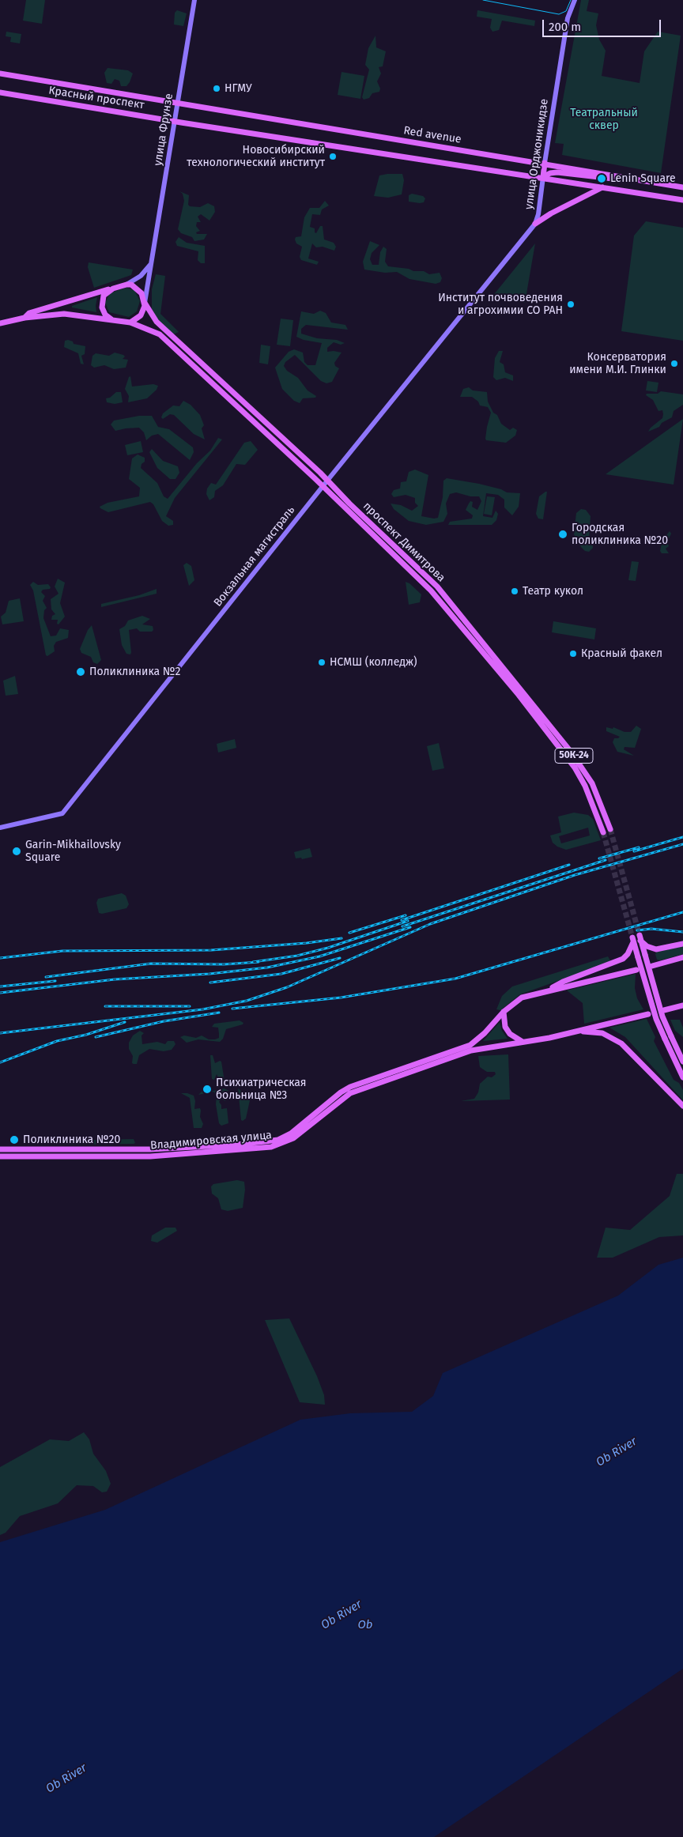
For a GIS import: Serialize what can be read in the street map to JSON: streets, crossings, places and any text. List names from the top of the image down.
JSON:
{
  "streets": {
    "main road": [
      "Красный проспект",
      "улица Фрунзе",
      "Red avenue",
      "улица Орджоникидзе",
      "проспект Димитрова",
      "Вокзальная магистраль",
      "50К-24",
      "Владимировская улица"
    ]
  },
  "crossings": [
    ["Красный проспект", "улица Фрунзе"],
    ["Красный проспект", "Red avenue"],
    ["Красный проспект", "улица Орджоникидзе"],
    ["улица Фрунзе", "Red avenue"],
    ["улица Фрунзе", "проспект Димитрова"],
    ["Red avenue", "улица Орджоникидзе"],
    ["улица Орджоникидзе", "Вокзальная магистраль"],
    ["проспект Димитрова", "Вокзальная магистраль"]
  ],
  "water": ["Ob River", "Ob"],
  "parks": ["Театральный сквер"],
  "places": [
    "НГМУ",
    "Новосибирский технологический институт",
    "Lenin Square",
    "Институт почвоведения и агрохимии СО РАН",
    "Консерватория имени М.И. Глинки",
    "Городская поликлиника №20",
    "Театр кукол",
    "Красный факел",
    "НСМШ (колледж)",
    "Поликлиника №2",
    "Garin-Mikhailovsky Square",
    "Психиатрическая больница №3",
    "Поликлиника №20"
  ],
  "scale_bar": "200 m"
}
